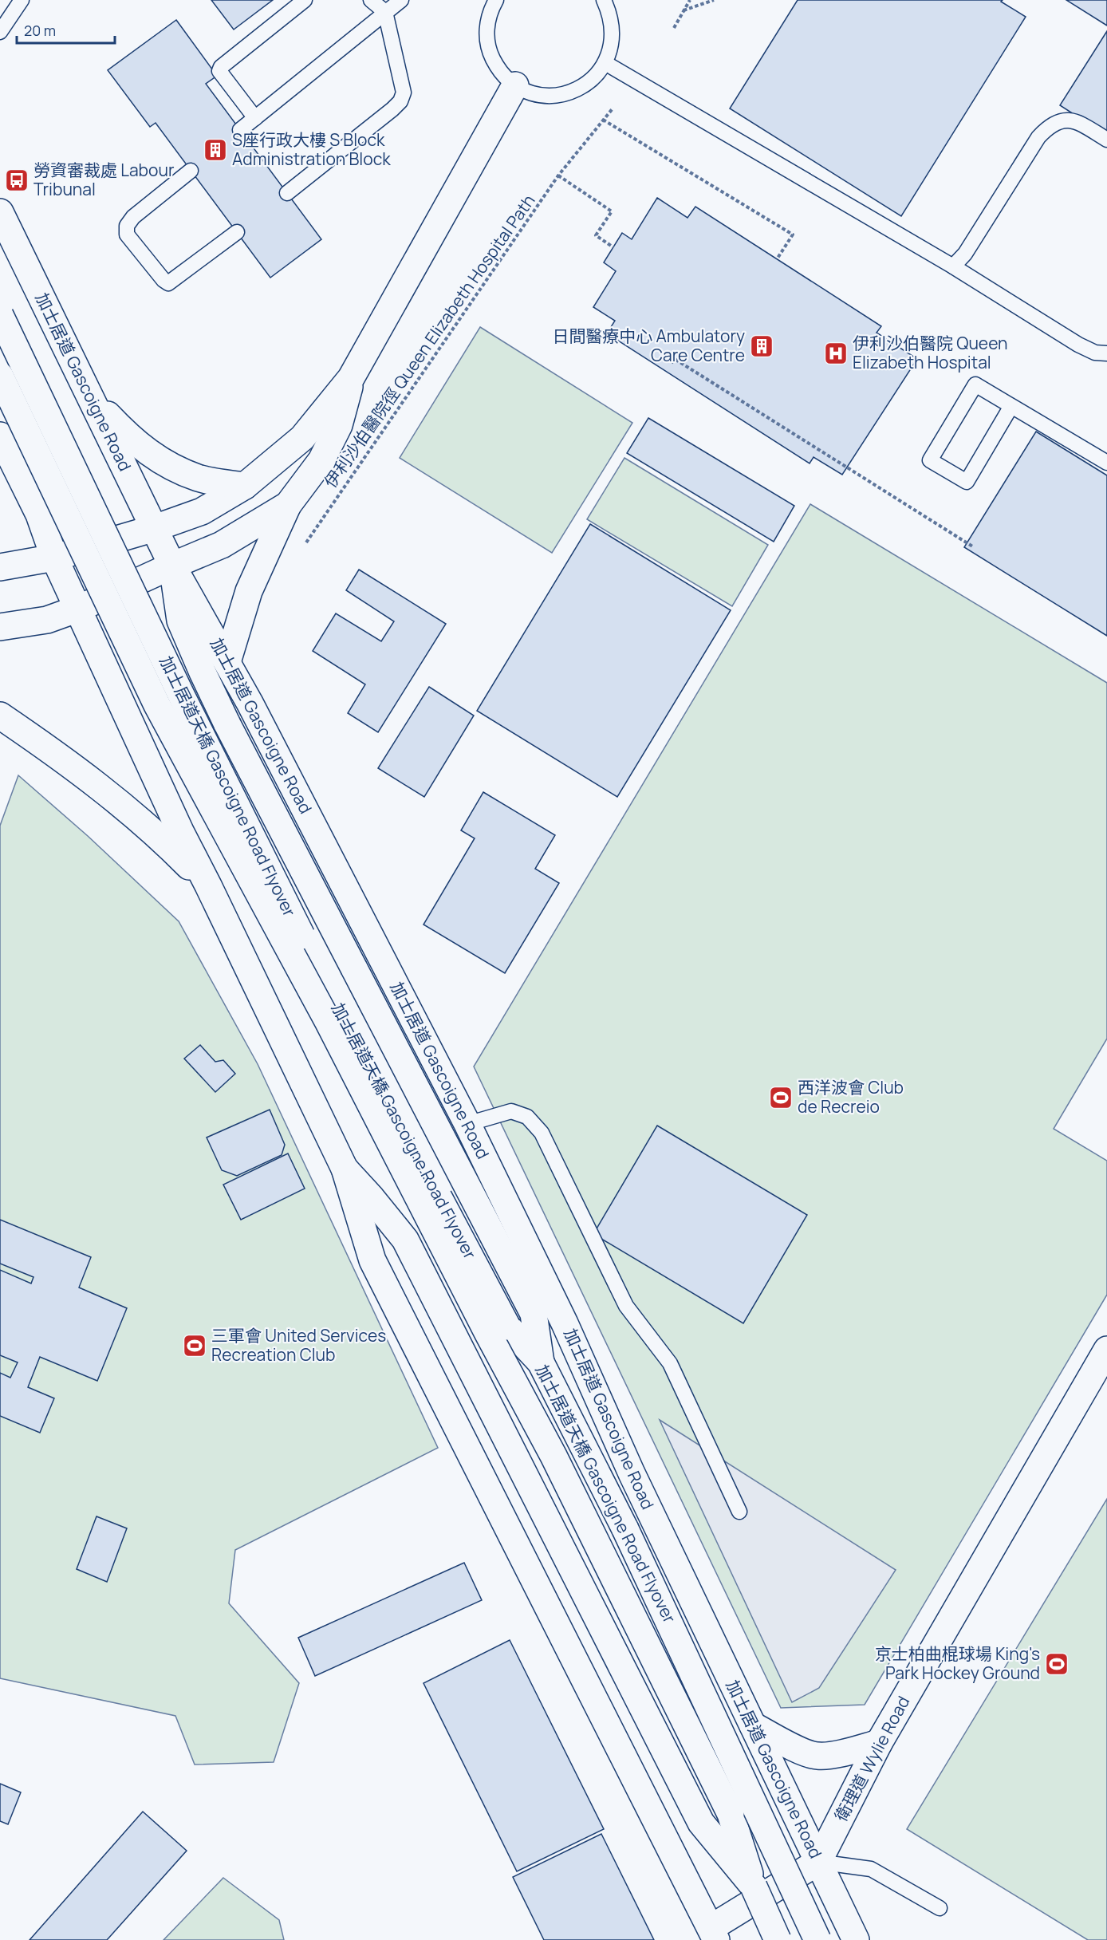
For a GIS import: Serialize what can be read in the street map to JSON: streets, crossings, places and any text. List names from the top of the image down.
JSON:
{
  "streets": {
    "main road": ["加士居道 Gascoigne Road", "加士居道天橋 Gascoigne Road Flyover", "衛理道 Wylie Road"],
    "path": ["伊利沙伯醫院徑 Queen Elizabeth Hospital Path"]
  },
  "crossings": [
    ["加士居道 Gascoigne Road", "衛理道 Wylie Road"]
  ],
  "places": {
    "building": ["S座行政大樓 S Block Administration Block", "日間醫療中心 Ambulatory Care Centre"],
    "bus stop": ["勞資審裁處 Labour Tribunal"],
    "hospital": ["伊利沙伯醫院 Queen Elizabeth Hospital"],
    "sports": ["西洋波會 Club de Recreio", "三軍會 United Services Recreation Club", "京士柏曲棍球場 King's Park Hockey Ground"]
  },
  "scale_bar": "20 m"
}
